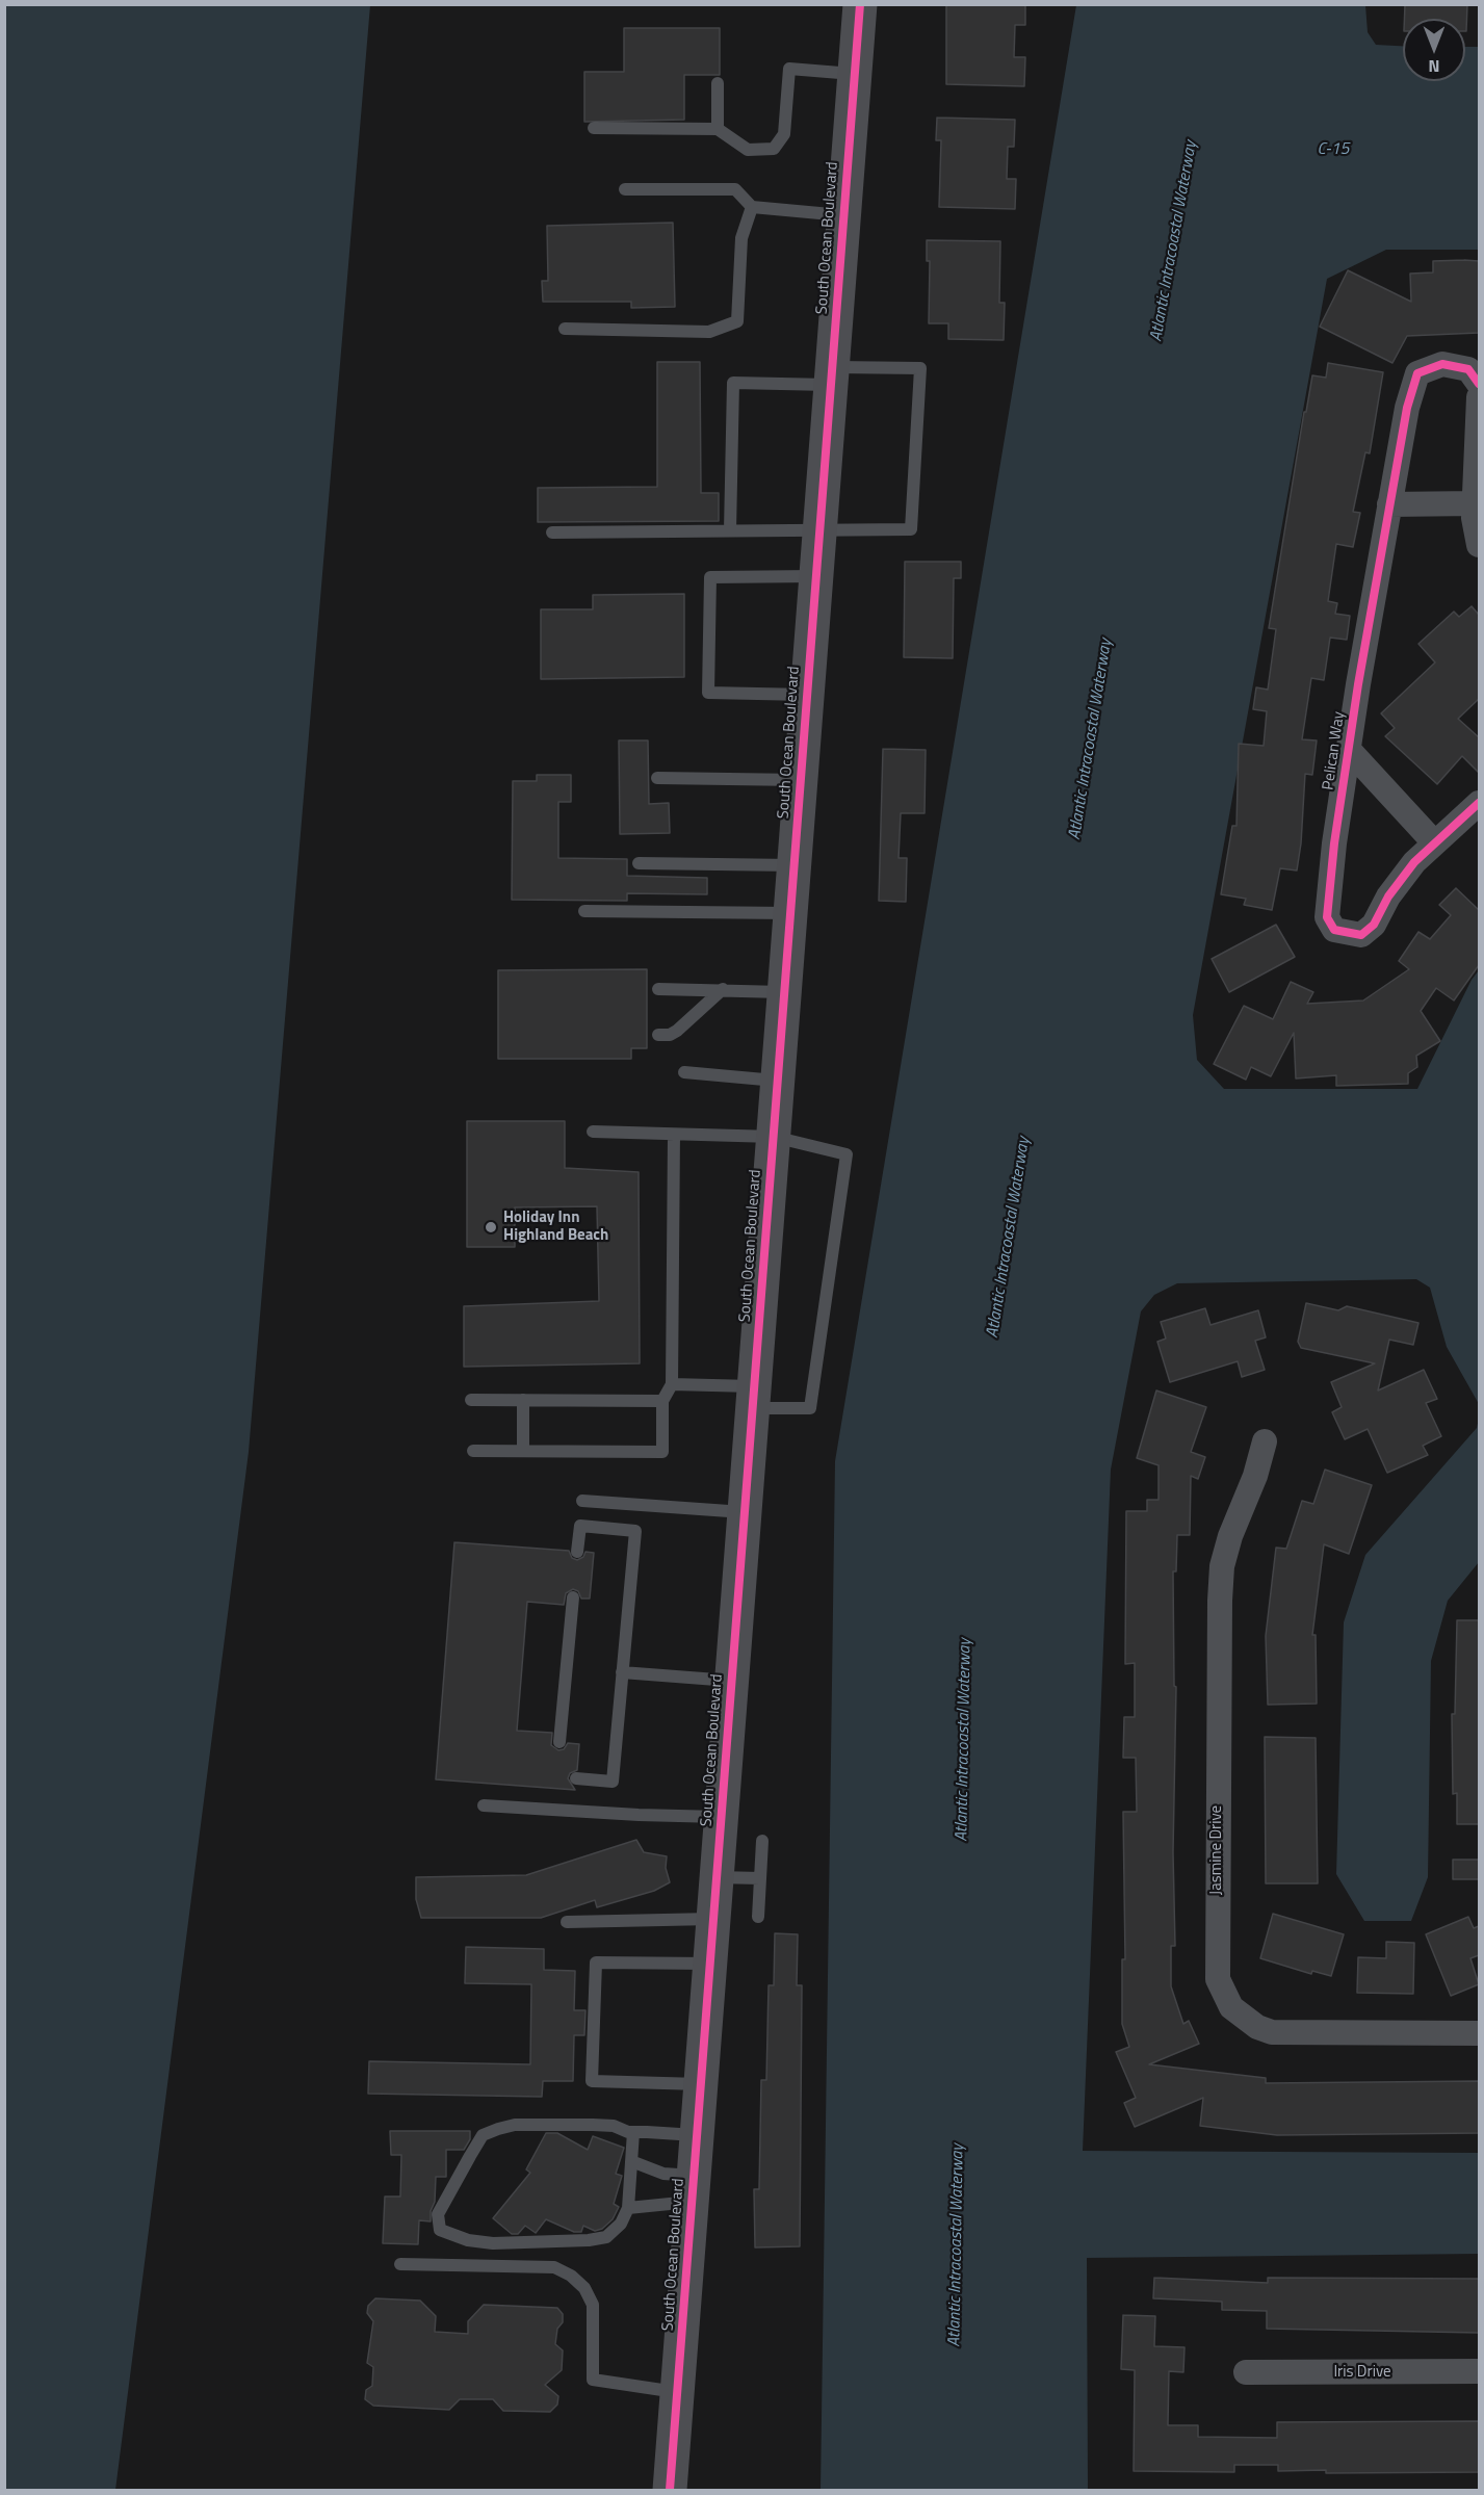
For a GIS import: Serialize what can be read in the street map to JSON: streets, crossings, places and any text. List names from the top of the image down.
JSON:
{
  "streets": {
    "main road": ["South Ocean Boulevard"],
    "street": ["Pelican Way", "Jasmine Drive", "Iris Drive"]
  },
  "water": ["C-15", "Atlantic Intracoastal Waterway"],
  "places": ["Holiday Inn Highland Beach"],
  "north": "bottom"
}
